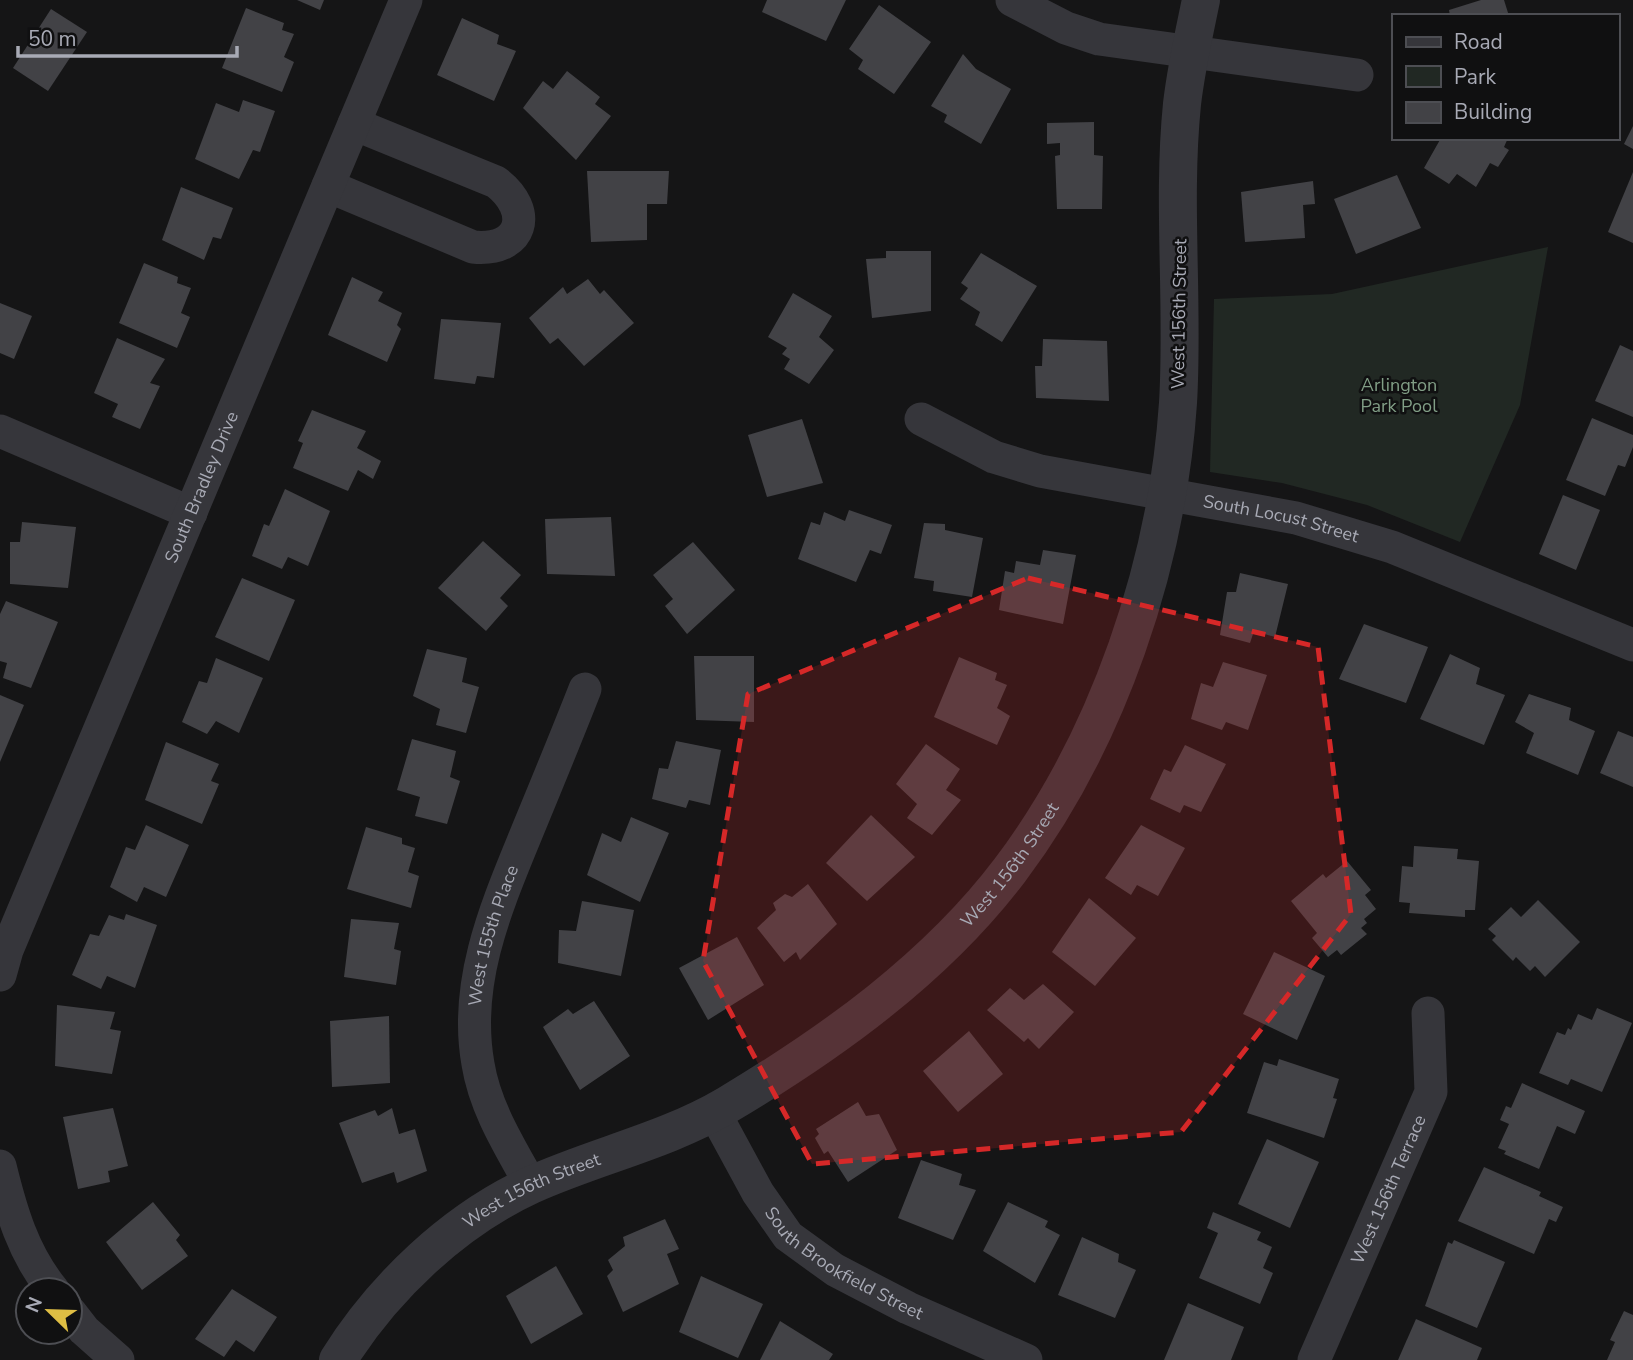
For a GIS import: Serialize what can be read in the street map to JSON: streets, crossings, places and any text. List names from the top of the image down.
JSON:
{
  "streets": {
    "street": [
      "West 156th Street",
      "South Bradley Drive",
      "South Locust Street",
      "West 155th Place",
      "West 156th Terrace",
      "South Brookfield Street"
    ]
  },
  "crossings": [
    ["West 156th Street", "South Locust Street"],
    ["West 156th Street", "West 155th Place"],
    ["West 156th Street", "South Brookfield Street"]
  ],
  "parks": ["Arlington Park Pool"],
  "legend": ["Road", "Park", "Building"],
  "scale_bar": "50 m",
  "north": "top left"
}
